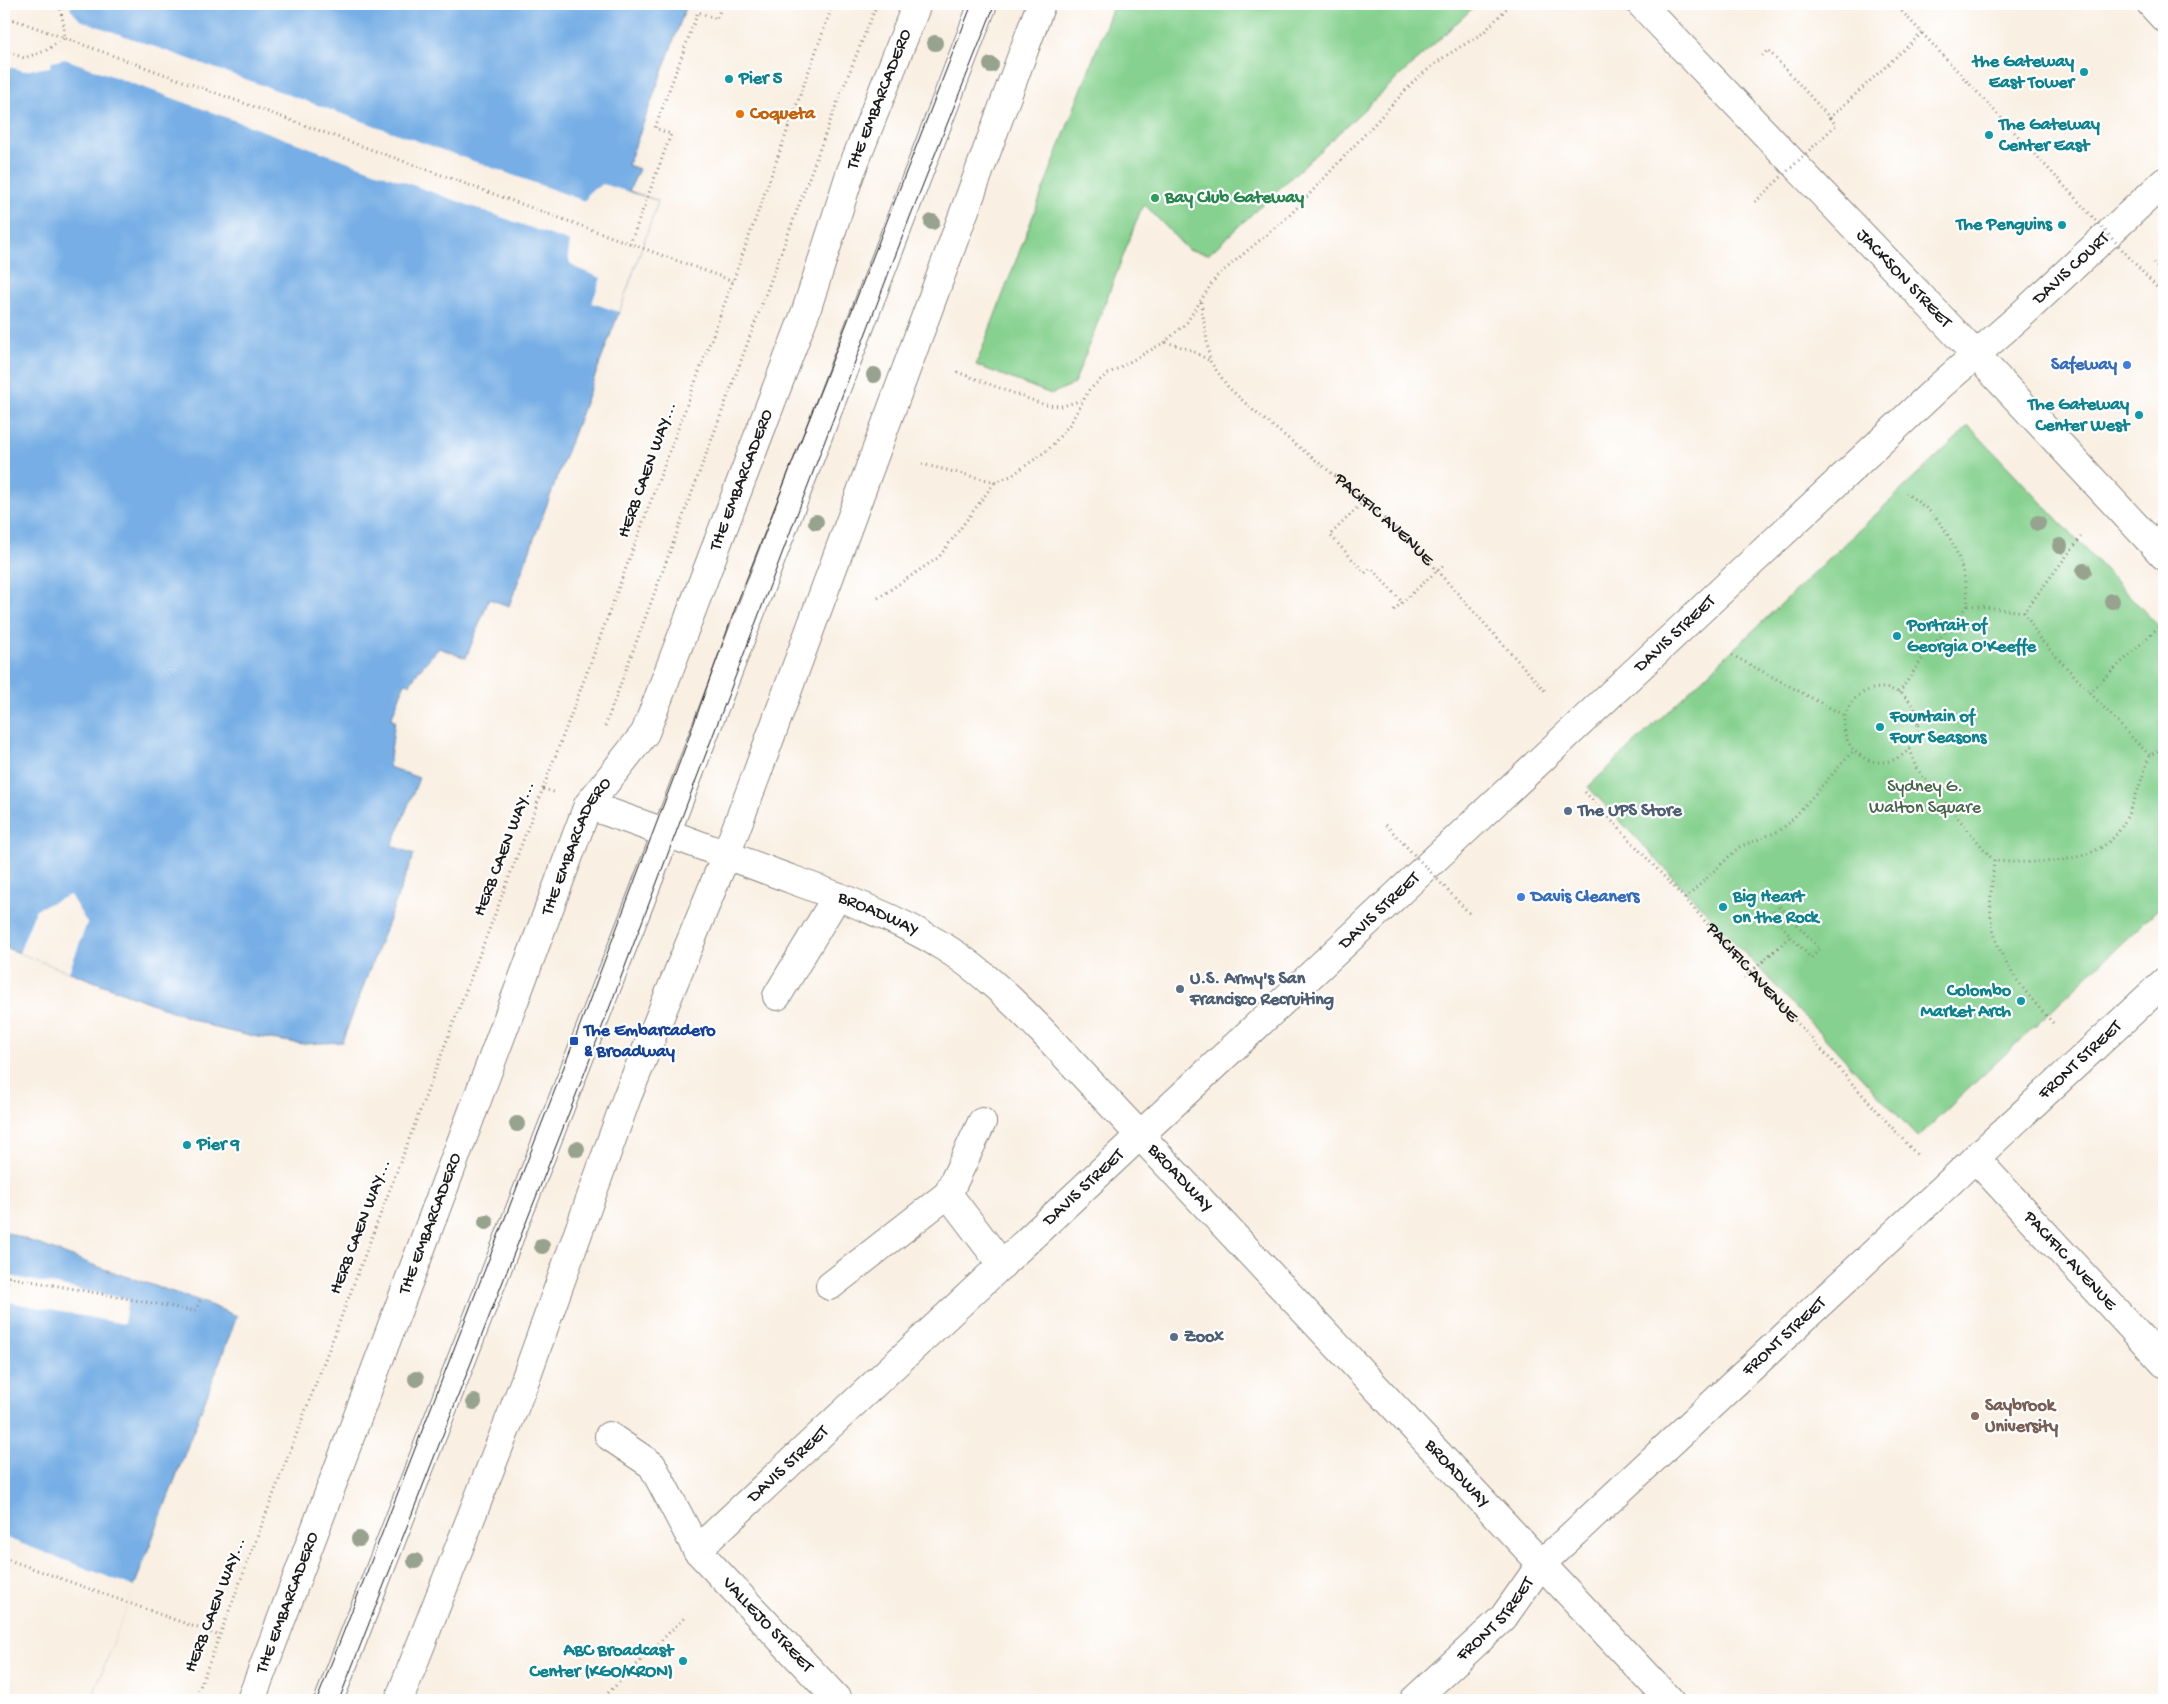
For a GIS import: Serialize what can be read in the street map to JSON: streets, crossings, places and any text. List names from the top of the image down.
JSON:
{
  "streets": {
    "main road": [
      "THE EMBARCADERO",
      "DAVIS COURT",
      "JACKSON STREET",
      "PACIFIC AVENUE",
      "DAVIS STREET",
      "BROADWAY",
      "FRONT STREET",
      "VALLEJO STREET"
    ],
    "path": ["HERB CAEN WAY..."]
  },
  "crossings": [
    ["THE EMBARCADERO", "BROADWAY"],
    ["DAVIS COURT", "JACKSON STREET"],
    ["DAVIS COURT", "DAVIS STREET"],
    ["JACKSON STREET", "DAVIS STREET"],
    ["PACIFIC AVENUE", "FRONT STREET"],
    ["DAVIS STREET", "BROADWAY"],
    ["DAVIS STREET", "VALLEJO STREET"],
    ["BROADWAY", "FRONT STREET"]
  ],
  "parks": ["Sydney G. Walton Square"],
  "places": {
    "other": [
      "the Gateway East Tower",
      "Pier 5",
      "Coqueta",
      "The Gateway Center East",
      "Bay Club Gateway",
      "The Penguins",
      "Safeway",
      "The Gateway Center West",
      "Portrait of Georgia O'Keeffe",
      "Fountain of Four Seasons",
      "The UPS Store",
      "Davis Cleaners",
      "Big Heart on the Rock",
      "U.S. Army's San Francisco Recruiting",
      "Colombo Market Arch",
      "Pier 9",
      "Zoox",
      "Saybrook University",
      "ABC Broadcast Center (KGO/KRON)"
    ],
    "transit": ["The Embarcadero & Broadway"]
  }
}
